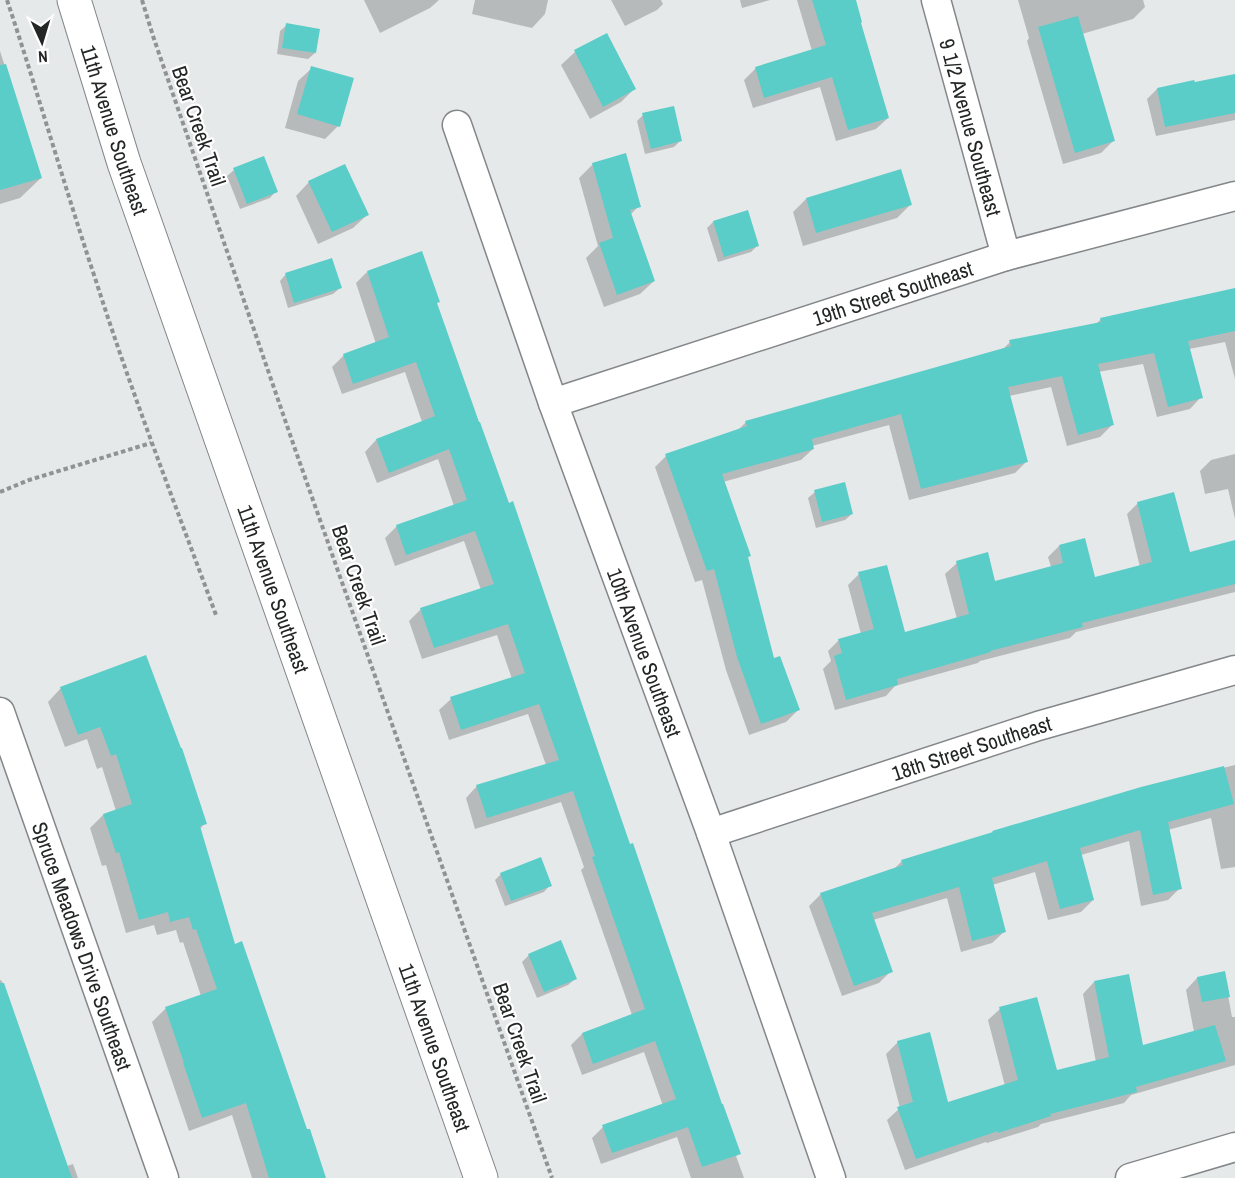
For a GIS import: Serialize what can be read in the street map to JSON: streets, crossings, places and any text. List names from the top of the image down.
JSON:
{
  "streets": {
    "main road": ["11th Avenue Southeast"],
    "street": [
      "9 1/2 Avenue Southeast",
      "19th Street Southeast",
      "10th Avenue Southeast",
      "18th Street Southeast",
      "Spruce Meadows Drive Southeast"
    ],
    "path": ["Bear Creek Trail"]
  },
  "crossings": [
    ["9 1/2 Avenue Southeast", "19th Street Southeast"],
    ["19th Street Southeast", "10th Avenue Southeast"],
    ["10th Avenue Southeast", "18th Street Southeast"]
  ],
  "north": "bottom"
}
